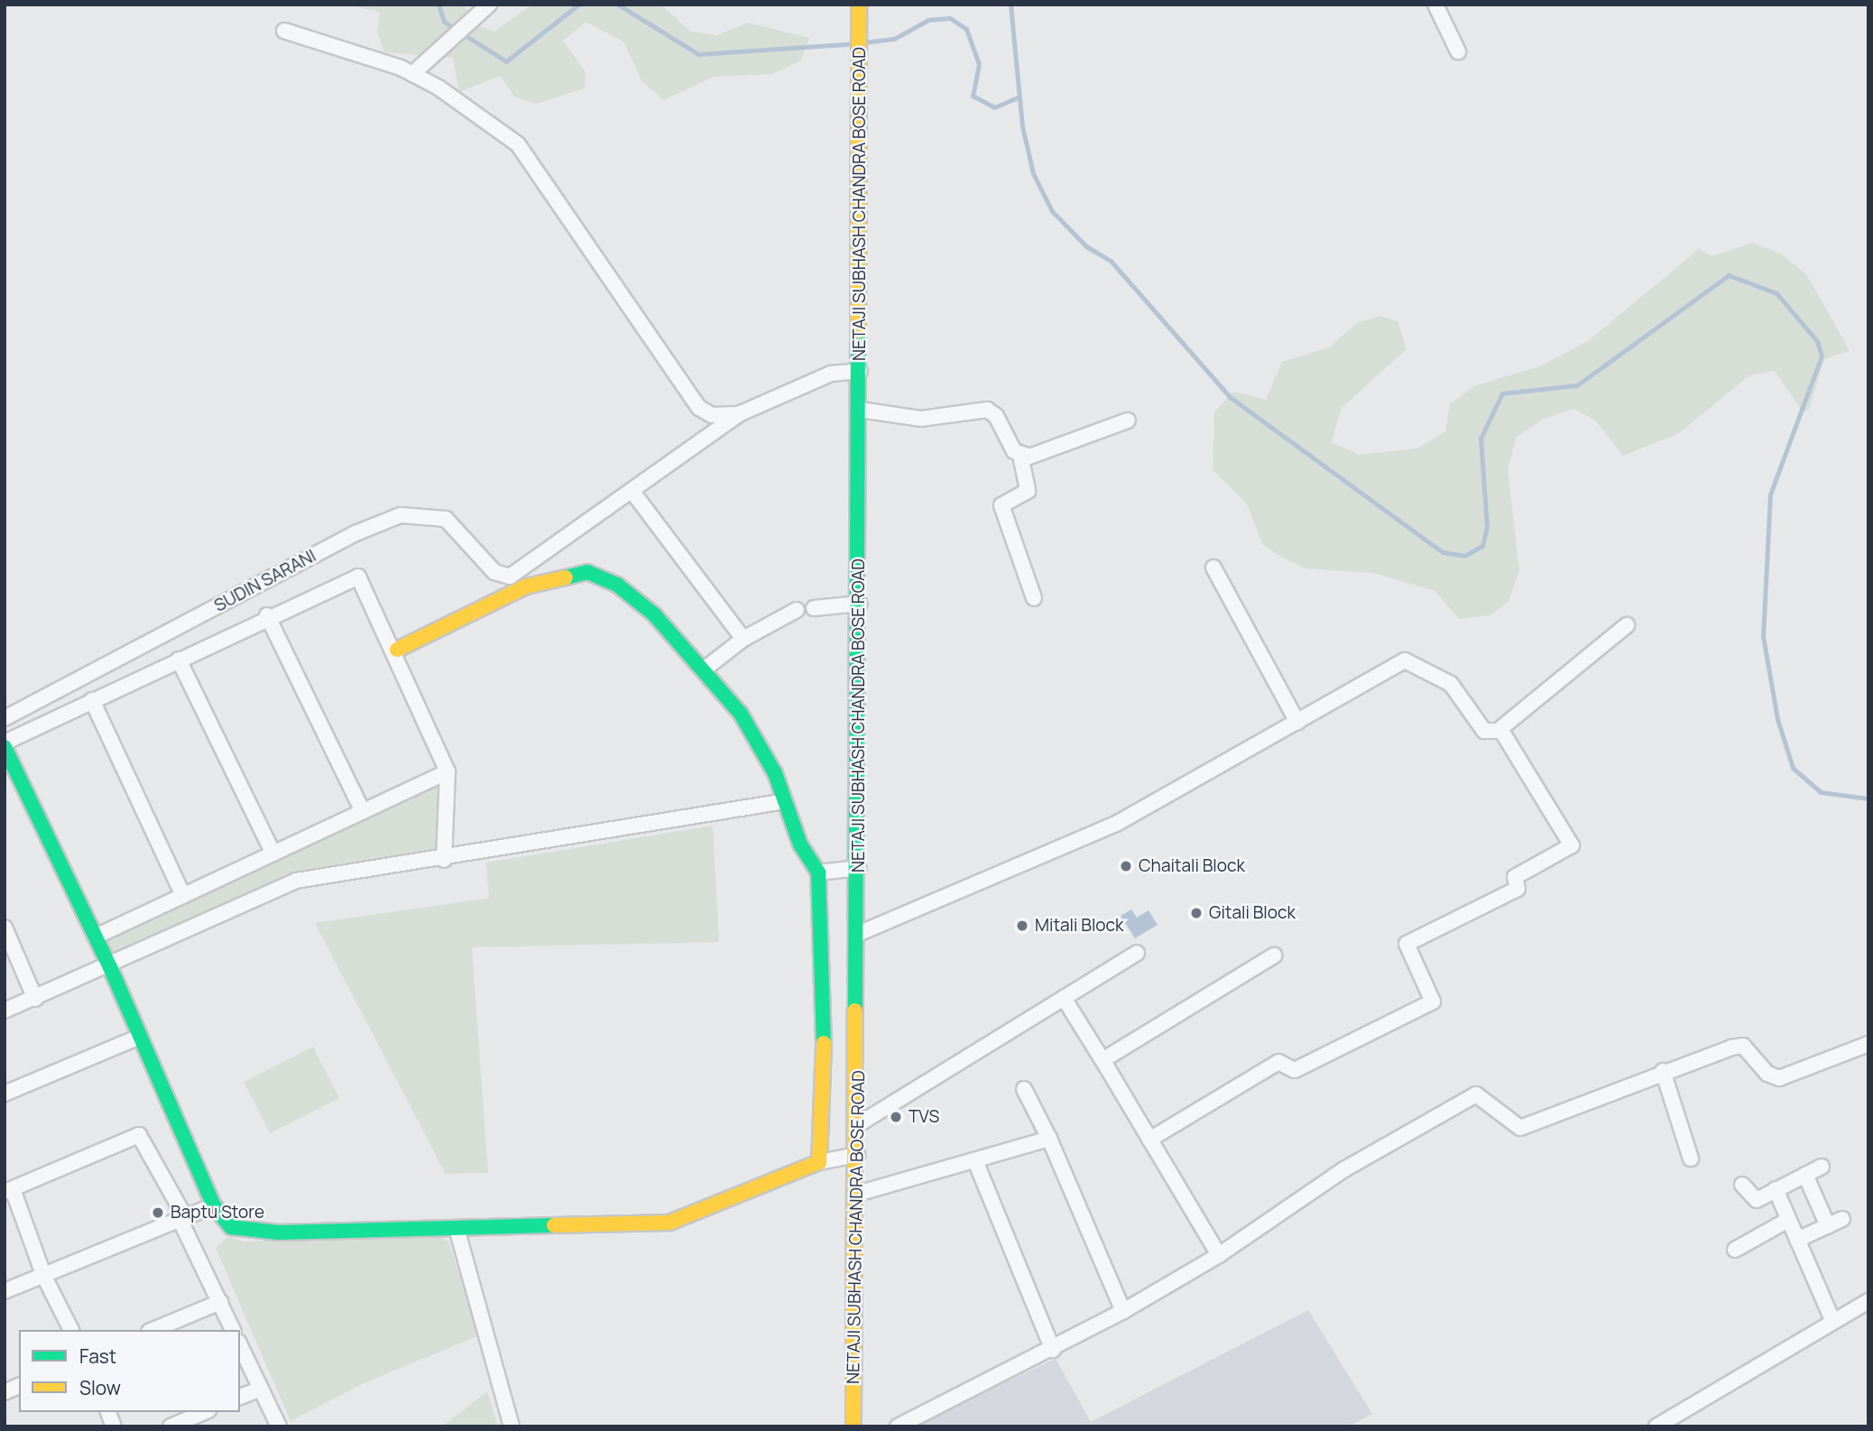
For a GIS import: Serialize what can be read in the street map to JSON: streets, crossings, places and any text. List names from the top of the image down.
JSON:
{
  "streets": {
    "street": ["NETAJI SUBHASH CHANDRA BOSE ROAD", "SUDIN SARANI"]
  },
  "places": [
    "Chaitali Block",
    "Gitali Block",
    "Mitali Block",
    "TVS",
    "Baptu Store"
  ],
  "legend": ["Fast", "Slow"]
}
